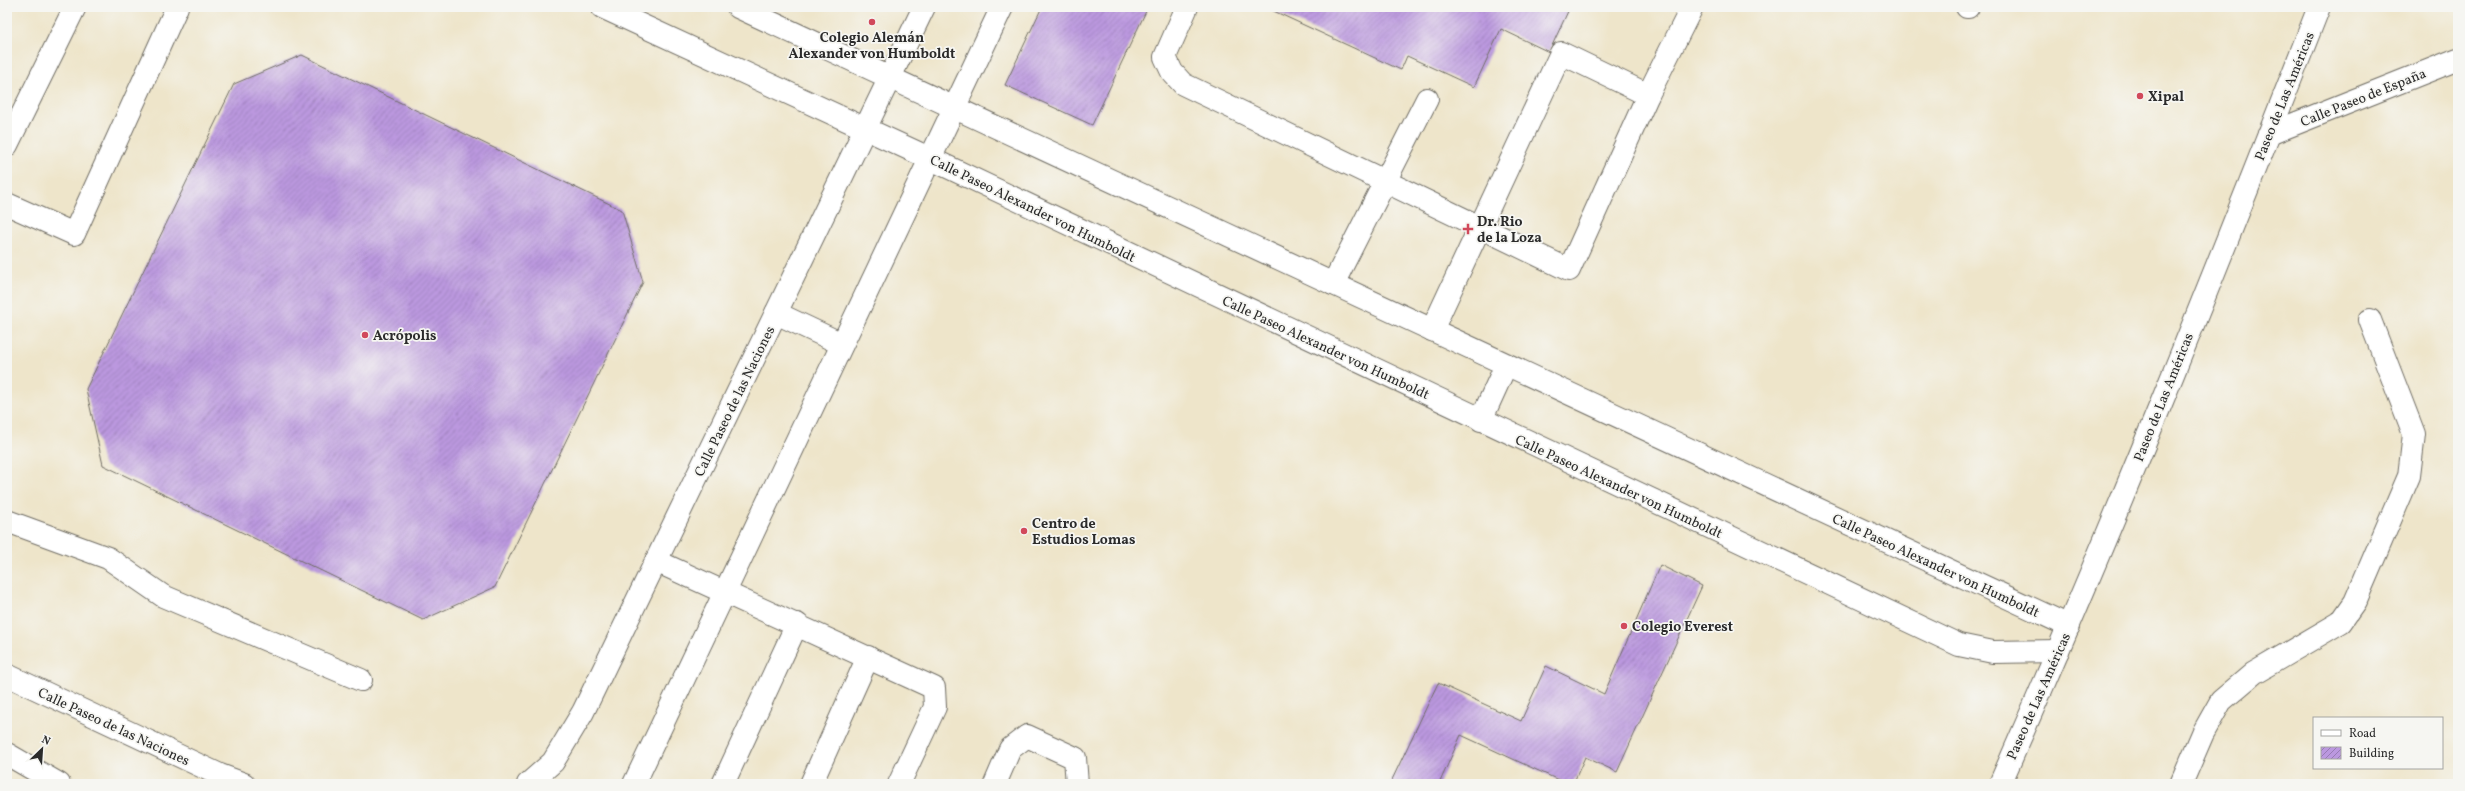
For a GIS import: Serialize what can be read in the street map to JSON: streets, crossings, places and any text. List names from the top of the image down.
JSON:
{
  "streets": {
    "street": [
      "Paseo de Las Américas",
      "Calle Paseo de España",
      "Calle Paseo Alexander von Humboldt",
      "Calle Paseo de las Naciones"
    ]
  },
  "crossings": [
    ["Paseo de Las Américas", "Calle Paseo de España"],
    ["Paseo de Las Américas", "Calle Paseo Alexander von Humboldt"],
    ["Calle Paseo Alexander von Humboldt", "Calle Paseo de las Naciones"]
  ],
  "places": {
    "other": [
      "Colegio Alemán Alexander von Humboldt",
      "Xipal",
      "Acrópolis",
      "Centro de Estudios Lomas",
      "Colegio Everest"
    ],
    "health": ["Dr. Rio de la Loza"]
  },
  "legend": ["Road", "Building"],
  "north": "top right"
}
